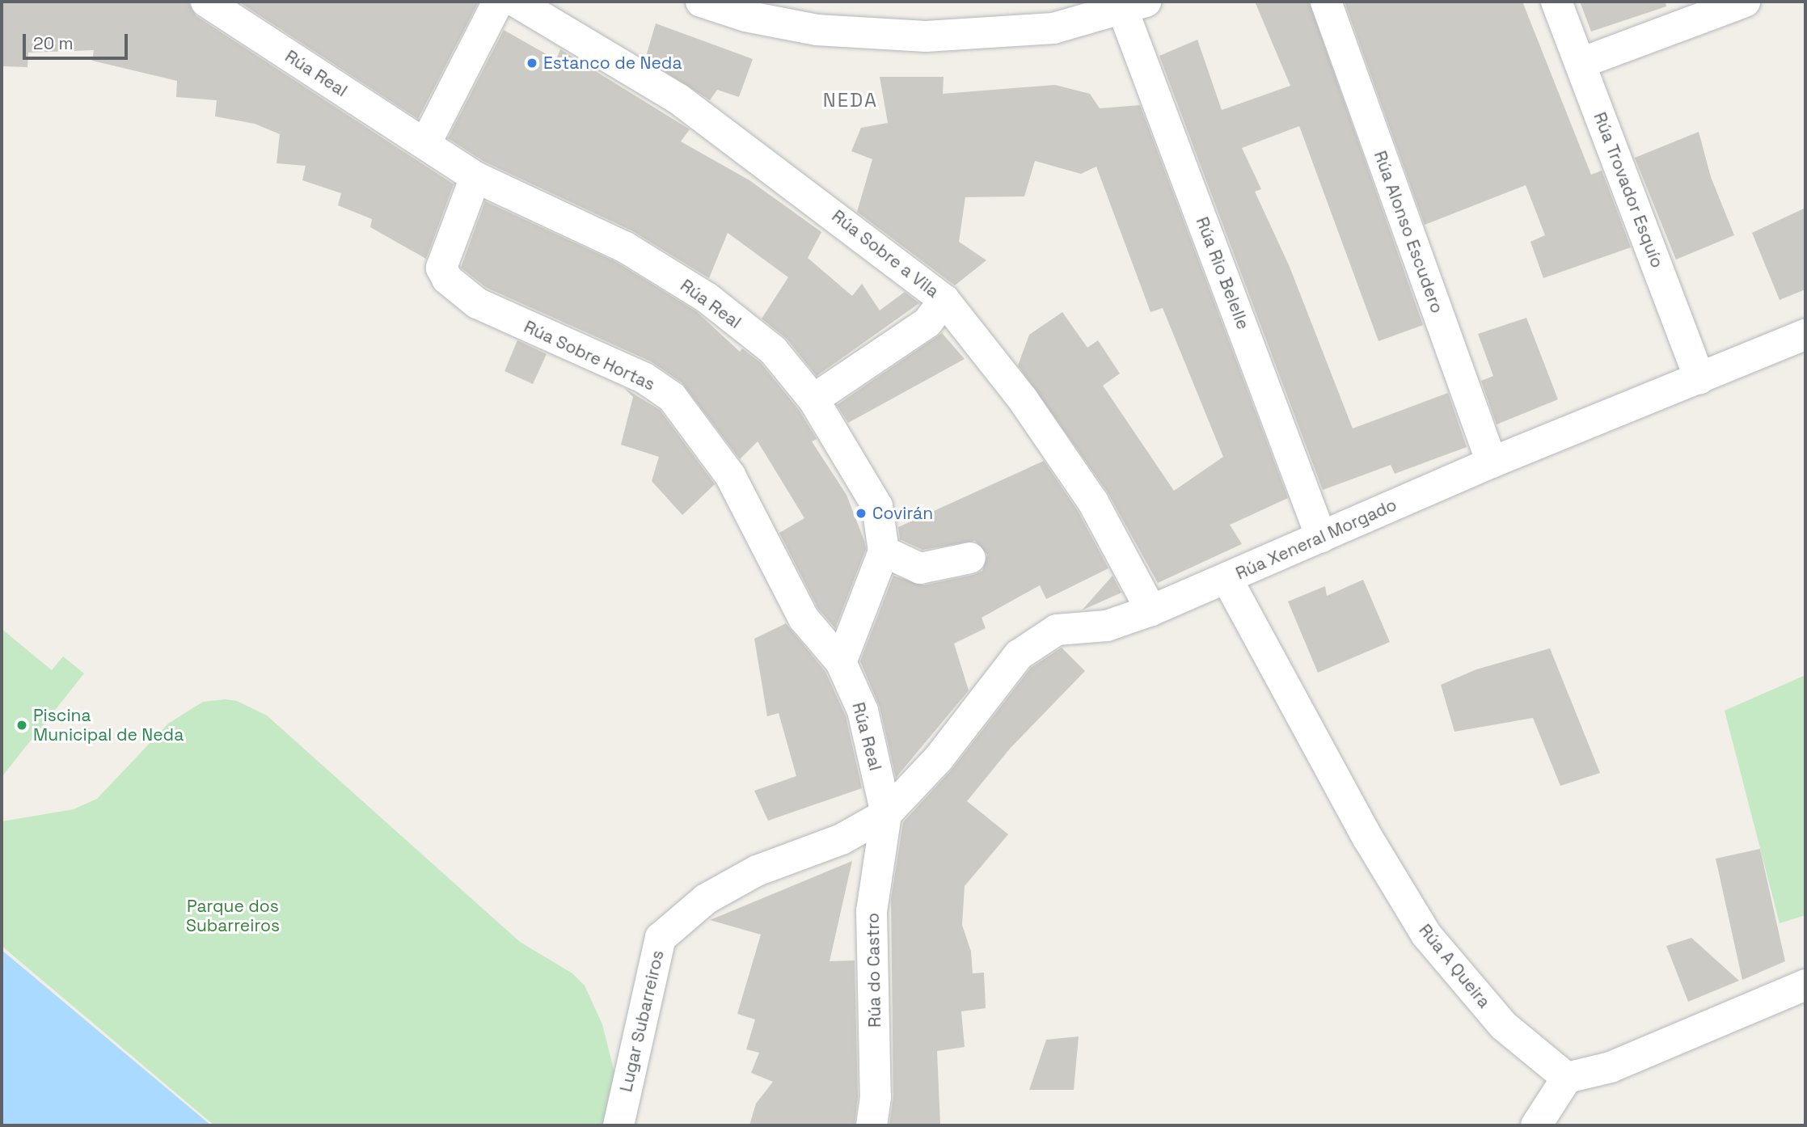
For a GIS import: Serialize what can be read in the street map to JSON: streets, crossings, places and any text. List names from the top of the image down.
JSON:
{
  "streets": {
    "street": [
      "Rúa Real",
      "Rúa Trovador Esquío",
      "Rúa Alonso Escudero",
      "Rúa Sobre a Vila",
      "Rúa Rio Belelle",
      "Rúa Sobre Hortas",
      "Rúa Xeneral Morgado",
      "Rúa A Queira",
      "Rúa do Castro",
      "Lugar Subarreiros"
    ]
  },
  "crossings": [
    ["Rúa Real", "Rúa Sobre Hortas"],
    ["Rúa Real", "Rúa Xeneral Morgado"],
    ["Rúa Real", "Rúa do Castro"],
    ["Rúa Real", "Lugar Subarreiros"],
    ["Rúa Trovador Esquío", "Rúa Xeneral Morgado"],
    ["Rúa Alonso Escudero", "Rúa Xeneral Morgado"],
    ["Rúa Sobre a Vila", "Rúa Xeneral Morgado"],
    ["Rúa Rio Belelle", "Rúa Xeneral Morgado"],
    ["Rúa Xeneral Morgado", "Rúa A Queira"],
    ["Rúa Xeneral Morgado", "Rúa do Castro"],
    ["Rúa Xeneral Morgado", "Lugar Subarreiros"],
    ["Rúa do Castro", "Lugar Subarreiros"]
  ],
  "districts": ["NEDA"],
  "parks": ["Parque dos Subarreiros"],
  "places": ["Estanco de Neda", "Covirán", "Piscina Municipal de Neda"],
  "scale_bar": "20 m"
}
